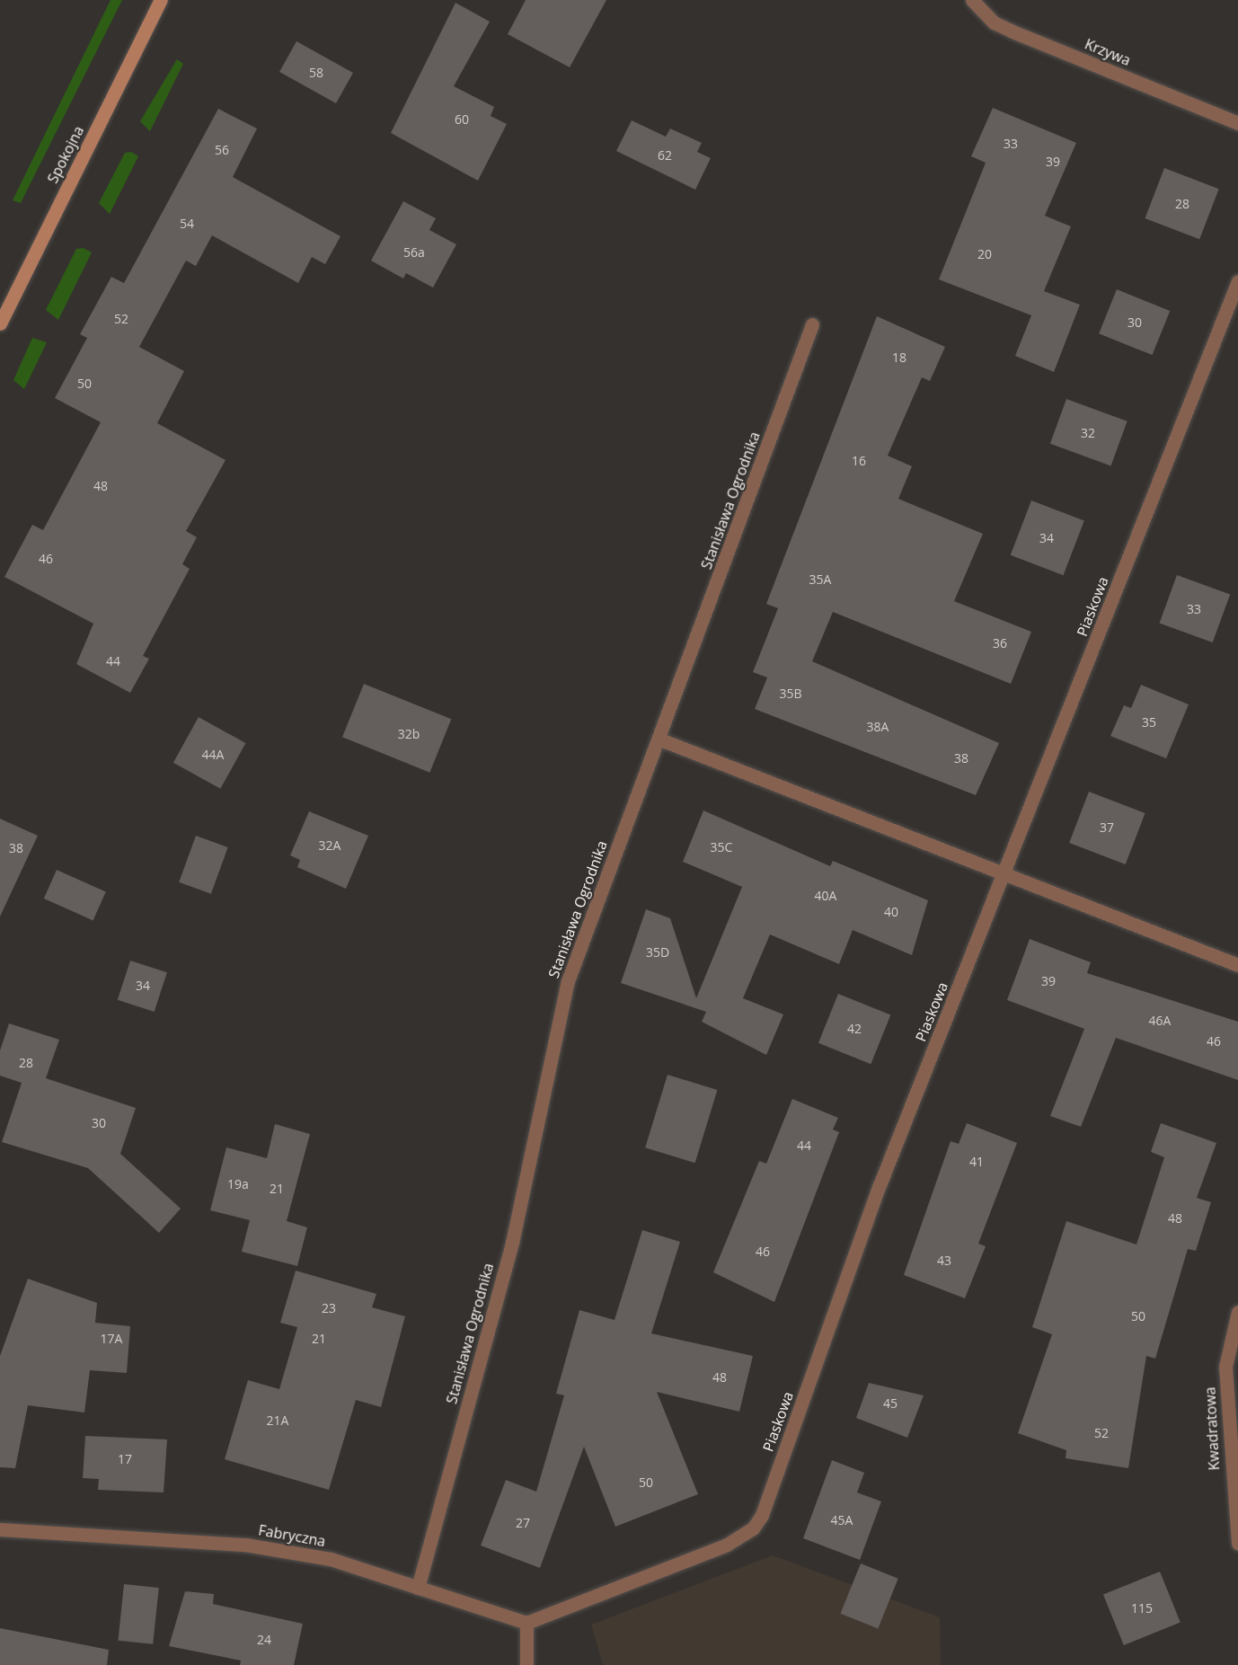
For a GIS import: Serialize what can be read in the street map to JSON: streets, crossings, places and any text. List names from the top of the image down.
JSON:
{
  "streets": {
    "street": [
      "Krzywa",
      "Spokojna",
      "Stanisława Ogrodnika",
      "Piaskowa",
      "Kwadratowa",
      "Fabryczna"
    ]
  },
  "crossings": [
    ["Stanisława Ogrodnika", "Fabryczna"],
    ["Piaskowa", "Fabryczna"]
  ],
  "house_numbers": [
    "58",
    "60",
    "33",
    "56",
    "62",
    "39",
    "28",
    "54",
    "56a",
    "20",
    "52",
    "30",
    "18",
    "50",
    "32",
    "16",
    "48",
    "34",
    "46",
    "35A",
    "33",
    "36",
    "44",
    "35B",
    "35",
    "38A",
    "32b",
    "44A",
    "38",
    "37",
    "32A",
    "35C",
    "38",
    "40A",
    "40",
    "35D",
    "39",
    "34",
    "46A",
    "42",
    "46",
    "28",
    "30",
    "44",
    "41",
    "19a",
    "21",
    "48",
    "46",
    "43",
    "23",
    "50",
    "17A",
    "21",
    "48",
    "45",
    "21A",
    "52",
    "17",
    "50",
    "45A",
    "27",
    "115",
    "24"
  ]
}
